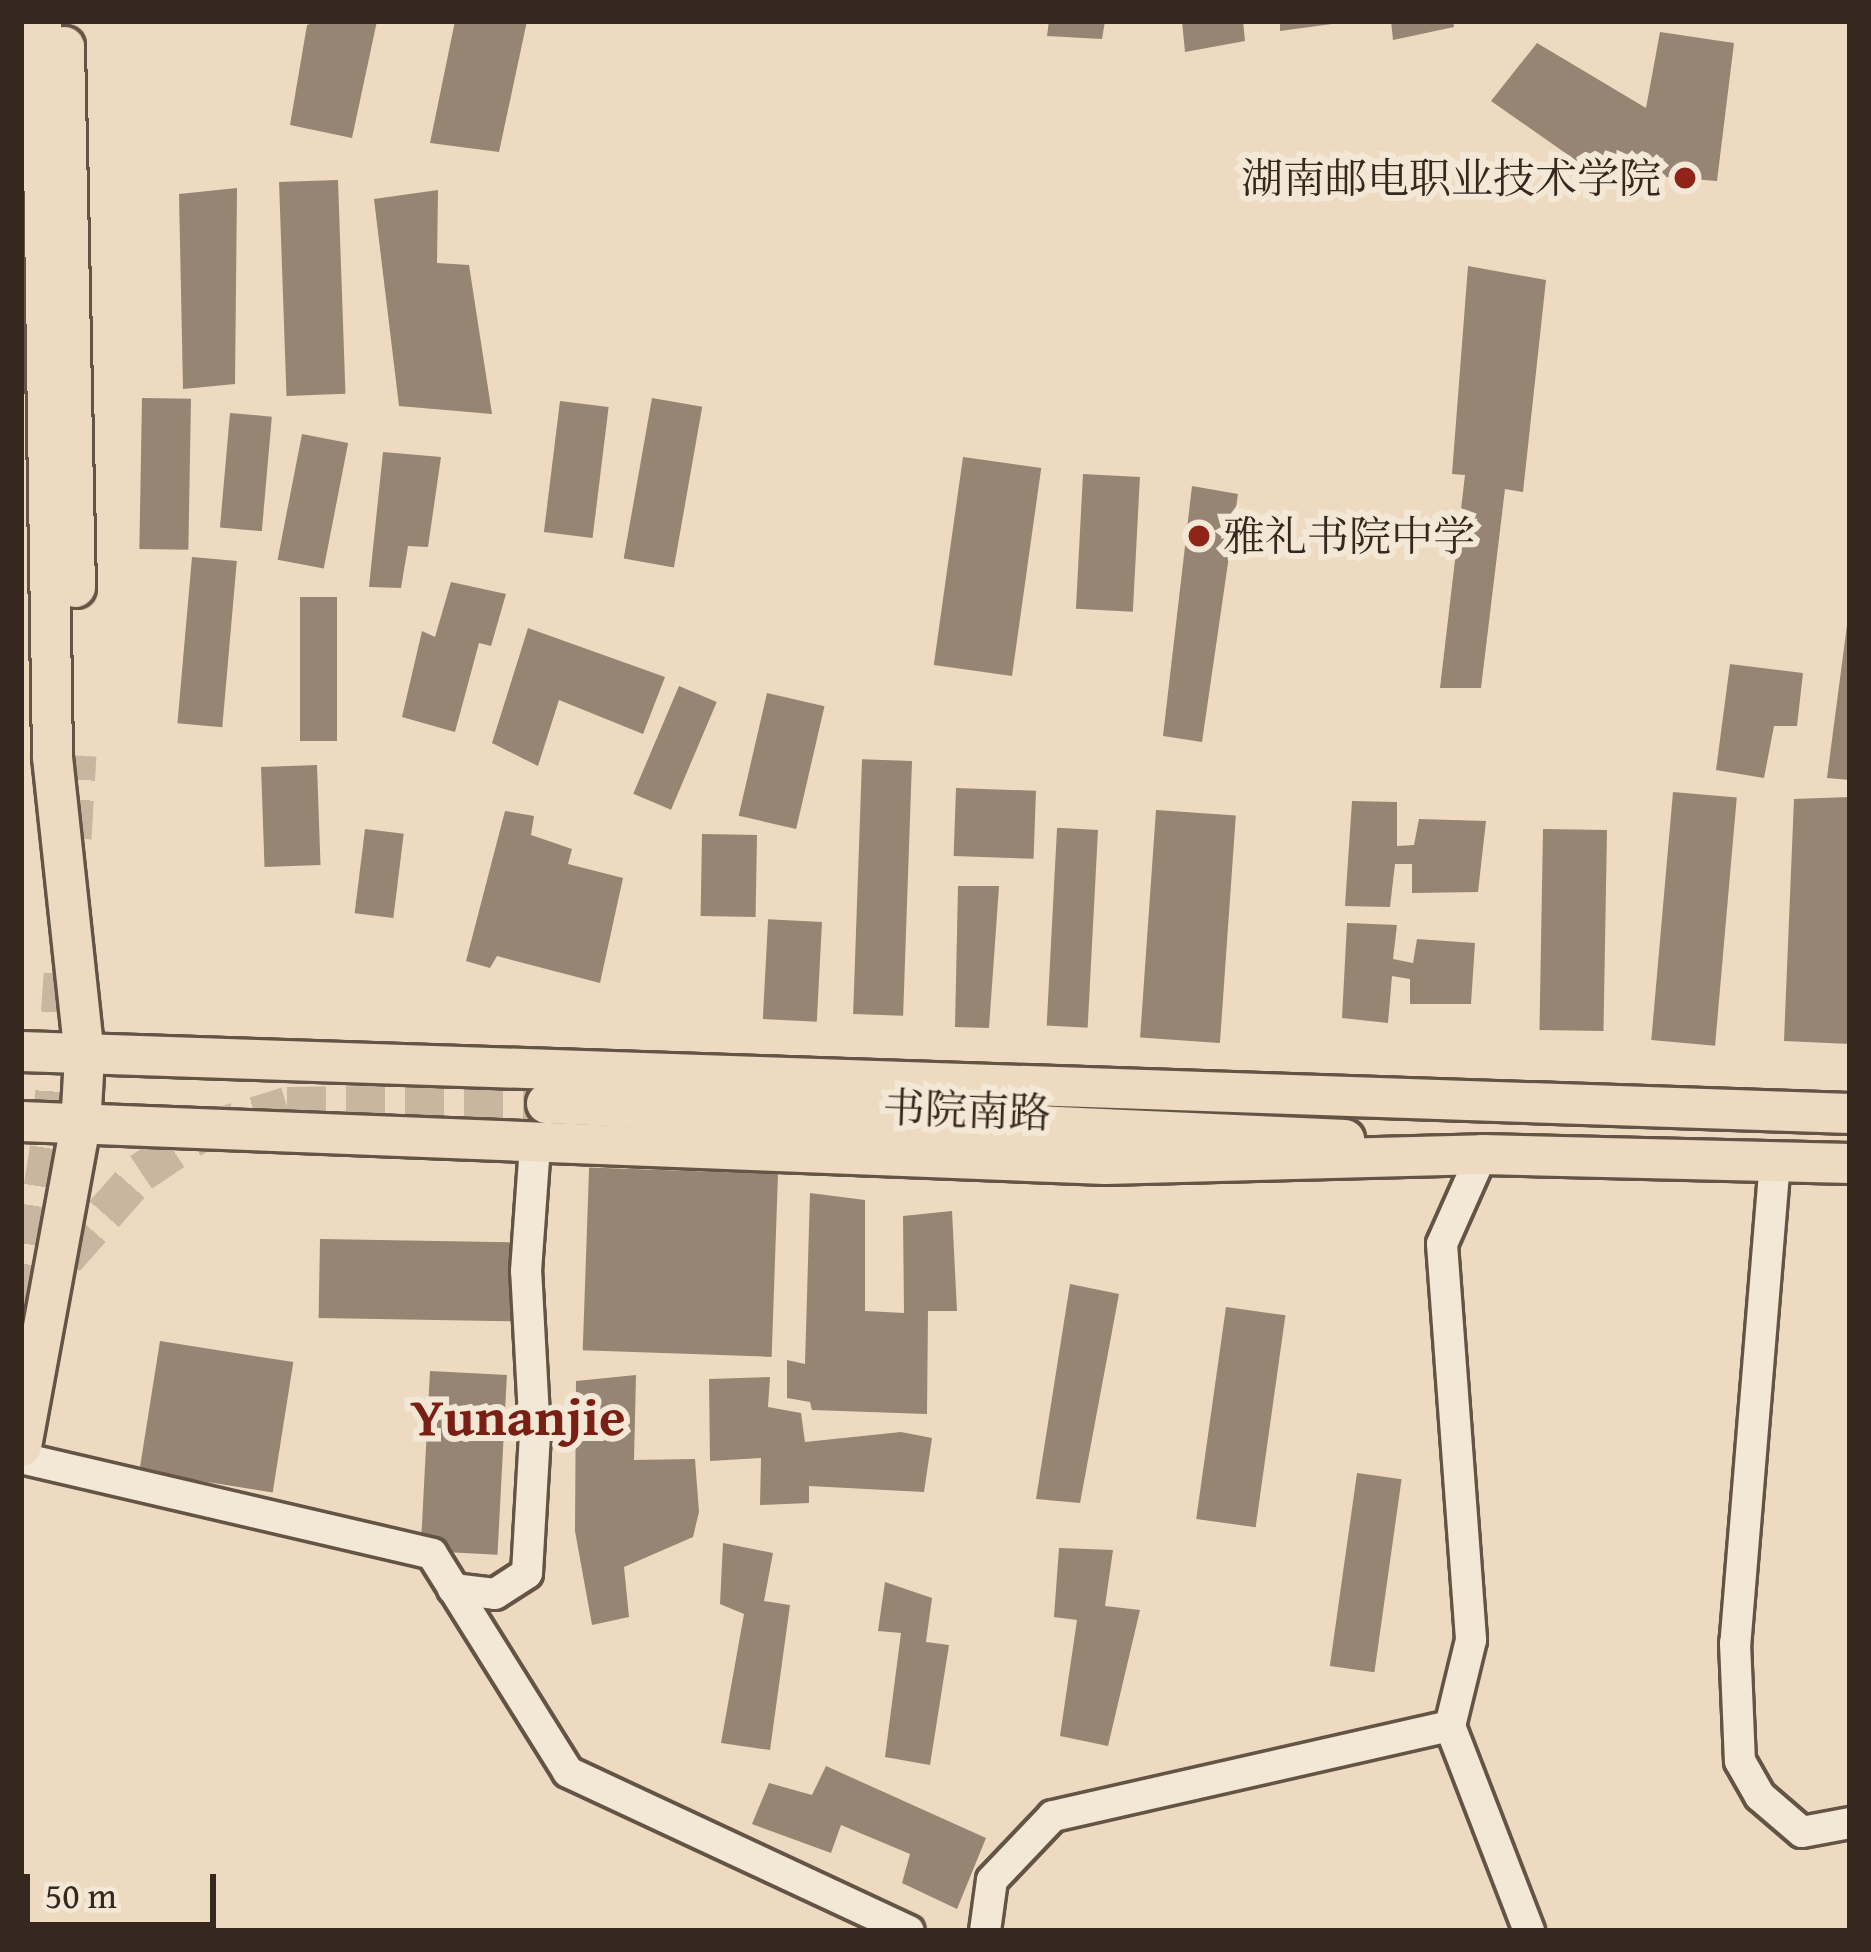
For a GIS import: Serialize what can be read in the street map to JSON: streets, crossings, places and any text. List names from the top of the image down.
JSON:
{
  "streets": {
    "main road": ["书院南路"]
  },
  "districts": ["Yunanjie"],
  "places": ["湖南邮电职业技术学院", "雅礼书院中学"],
  "scale_bar": "50 m"
}
